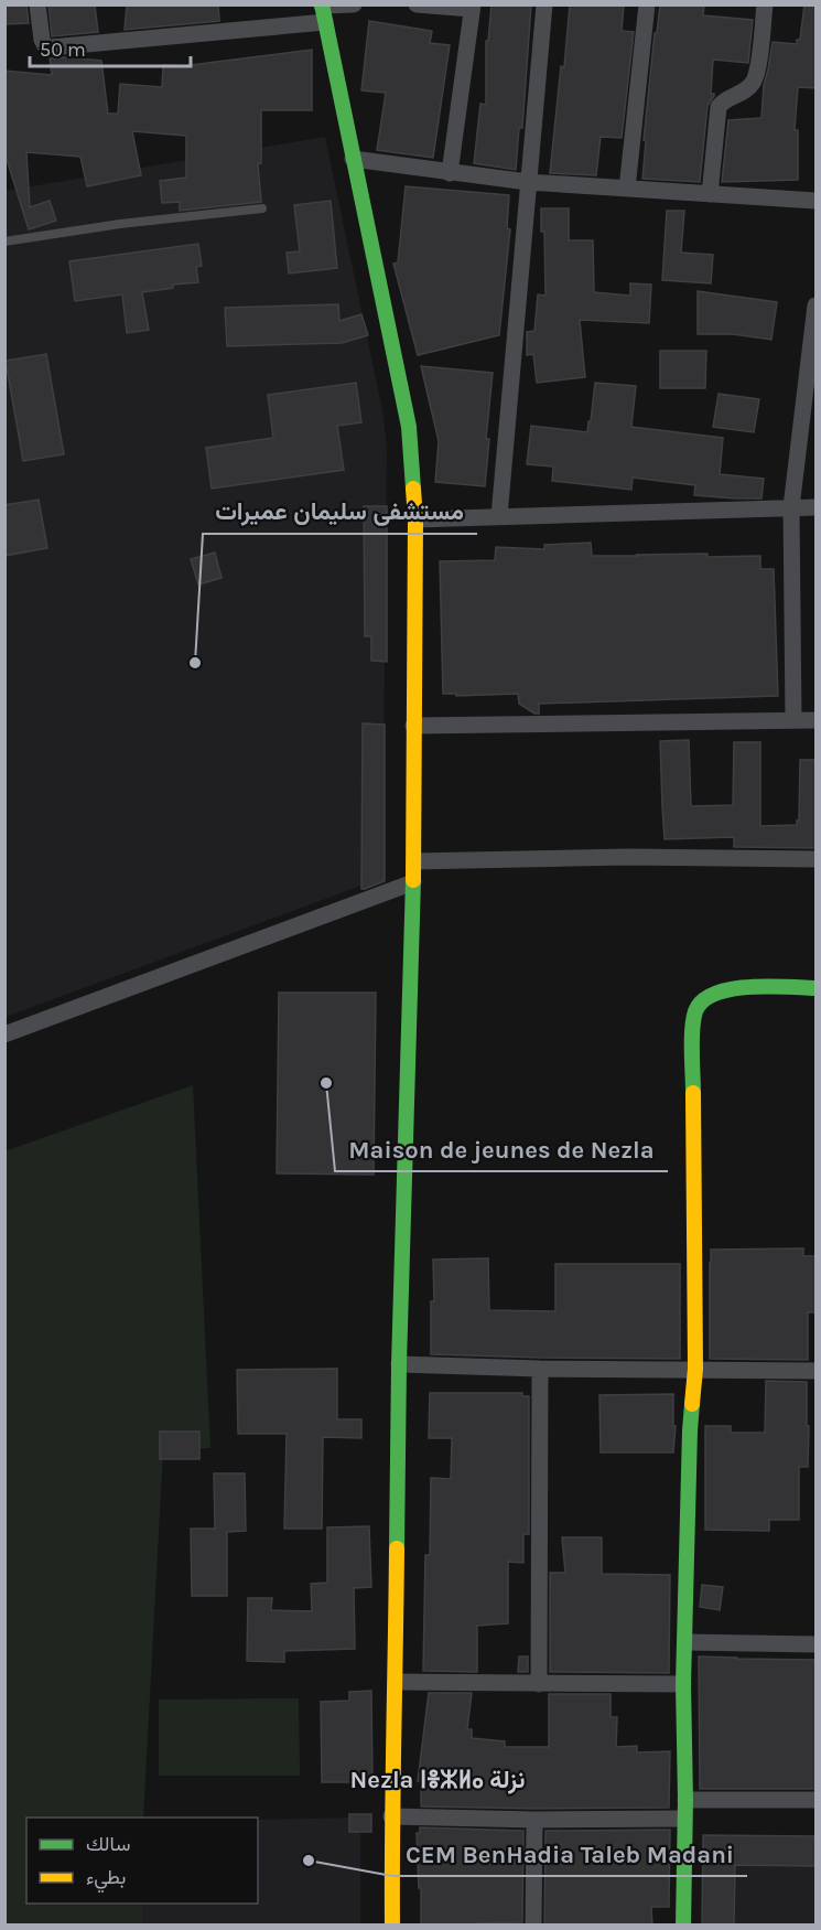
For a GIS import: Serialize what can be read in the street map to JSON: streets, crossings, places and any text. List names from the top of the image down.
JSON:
{
  "districts": ["Nezla ⵏⴻⵣⵍⴰ نزلة"],
  "places": ["مستشفى سليمان عميرات", "Maison de jeunes de Nezla", "CEM BenHadia Taleb Madani"],
  "legend": ["سالك", "بطيء"],
  "scale_bar": "50 m"
}
